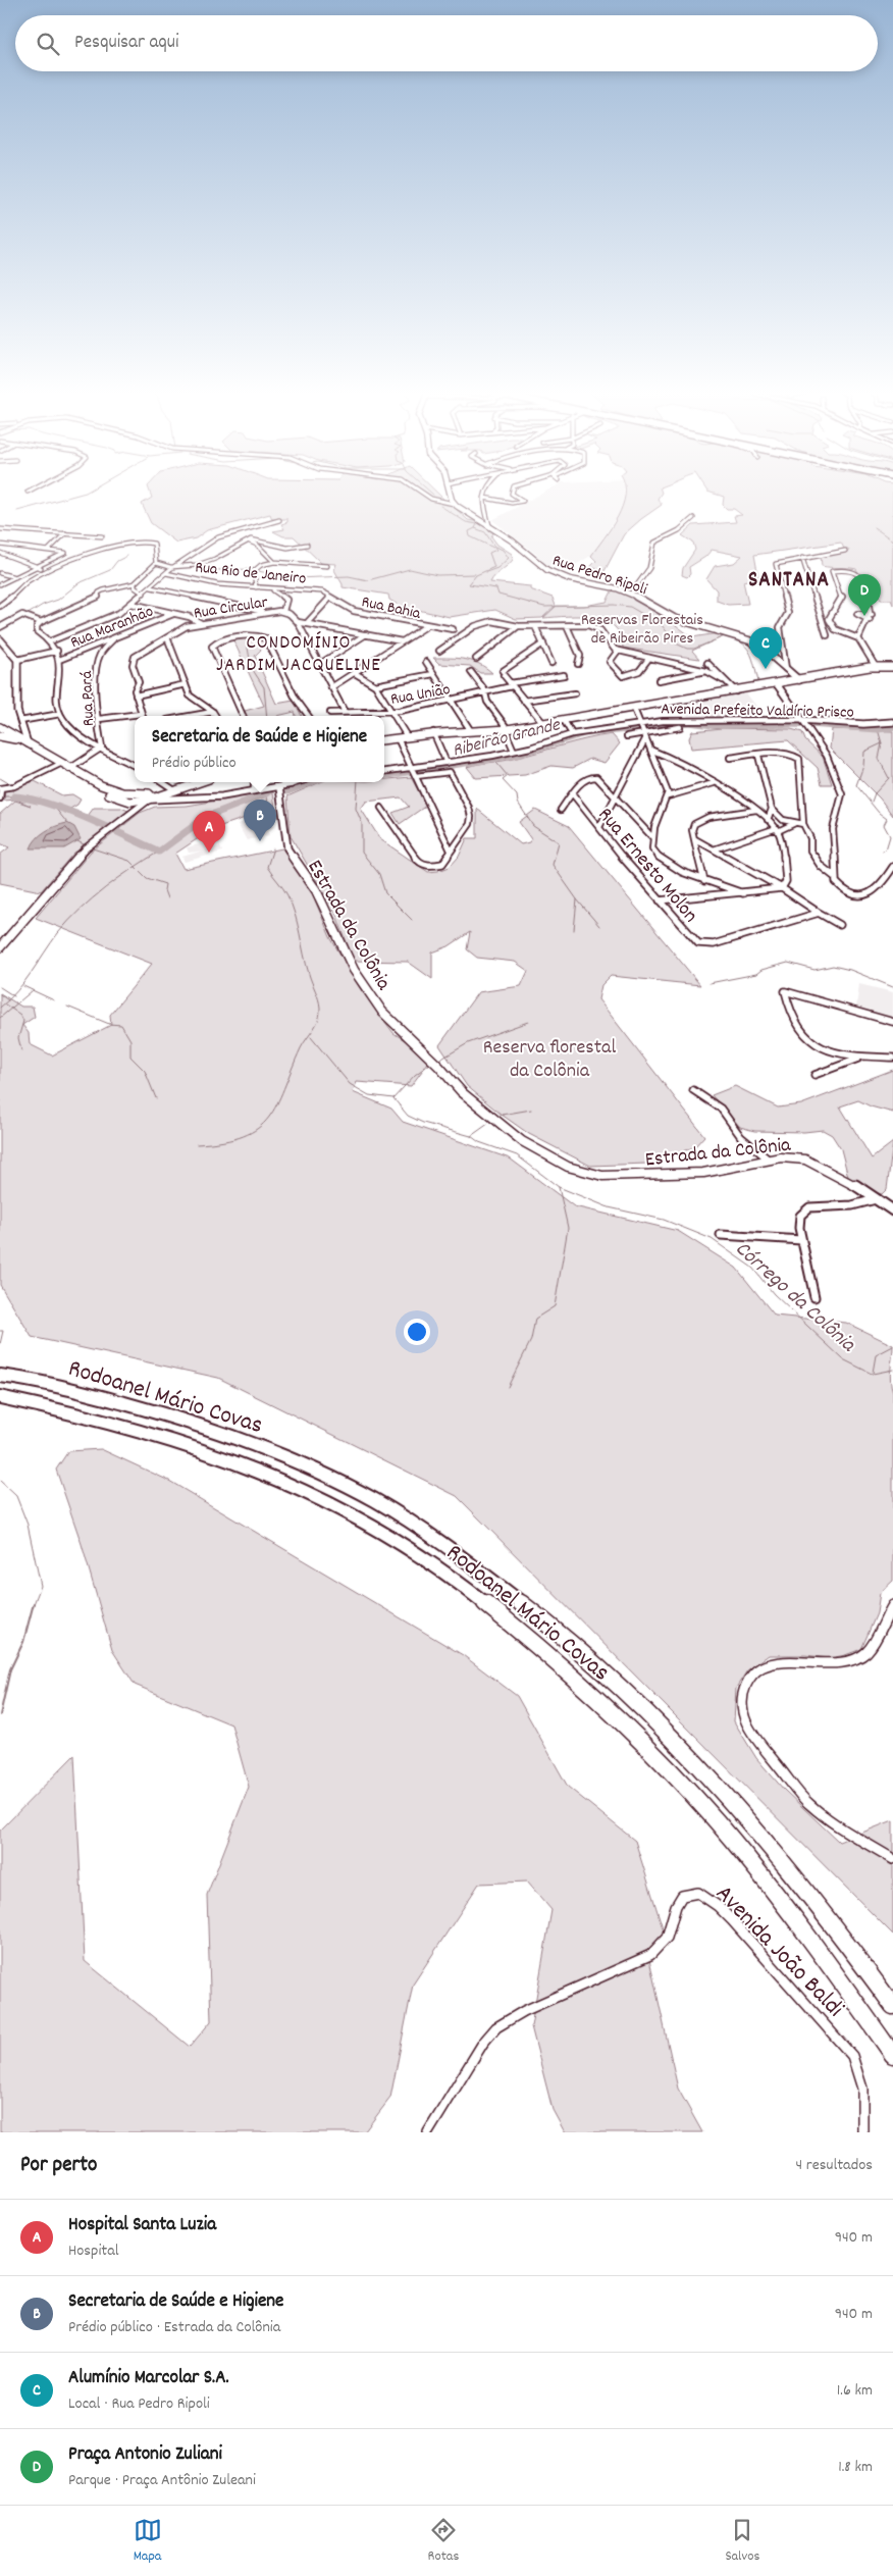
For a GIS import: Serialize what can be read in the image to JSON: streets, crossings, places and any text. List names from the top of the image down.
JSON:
{
  "streets": {
    "highway": ["Rodoanel Mário Covas"],
    "street": [
      "Rua Rio de Janeiro",
      "Rua Pedro Ripoli",
      "Rua Circular",
      "Rua Bahia",
      "Rua Maranhão",
      "Rua União",
      "Rua Pará",
      "Avenida Prefeito Valdírio Prisco",
      "Rua Ernesto Molon",
      "Estrada da Colônia",
      "Avenida João Baldi"
    ]
  },
  "crossings": [
    ["Rua Rio de Janeiro", "Rua Bahia"],
    ["Rua Circular", "Rua União"],
    ["Rua Maranhão", "Rua Pará"]
  ],
  "districts": ["SANTANA", "CONDOMÍNIO JARDIM JACQUELINE"],
  "water": ["Ribeirão Grande", "Córrego da Colônia"],
  "parks": ["Reservas Florestais de Ribeirão Pires", "Reserva florestal da Colônia"],
  "page": {
    "search": "Pesquisar aqui",
    "pins": [
      "D",
      "C",
      "B",
      "A"
    ],
    "popup": ["Secretaria de Saúde e Higiene", "Prédio público"],
    "heading": ["Por perto", "4 resultados"],
    "list": [
      {
        "mark": "A",
        "name": "Hospital Santa Luzia",
        "note": "Hospital",
        "value": "940 m"
      },
      {
        "mark": "B",
        "name": "Secretaria de Saúde e Higiene",
        "note": "Prédio público · Estrada da Colônia",
        "value": "940 m"
      },
      {
        "mark": "C",
        "name": "Alumínio Marcolar S.A.",
        "note": "Local · Rua Pedro Ripoli",
        "value": "1.6 km"
      },
      {
        "mark": "D",
        "name": "Praça Antonio Zuliani",
        "note": "Parque · Praça Antônio Zuleani",
        "value": "1.8 km"
      }
    ],
    "nav": ["Mapa", "Rotas", "Salvos"]
  }
}
